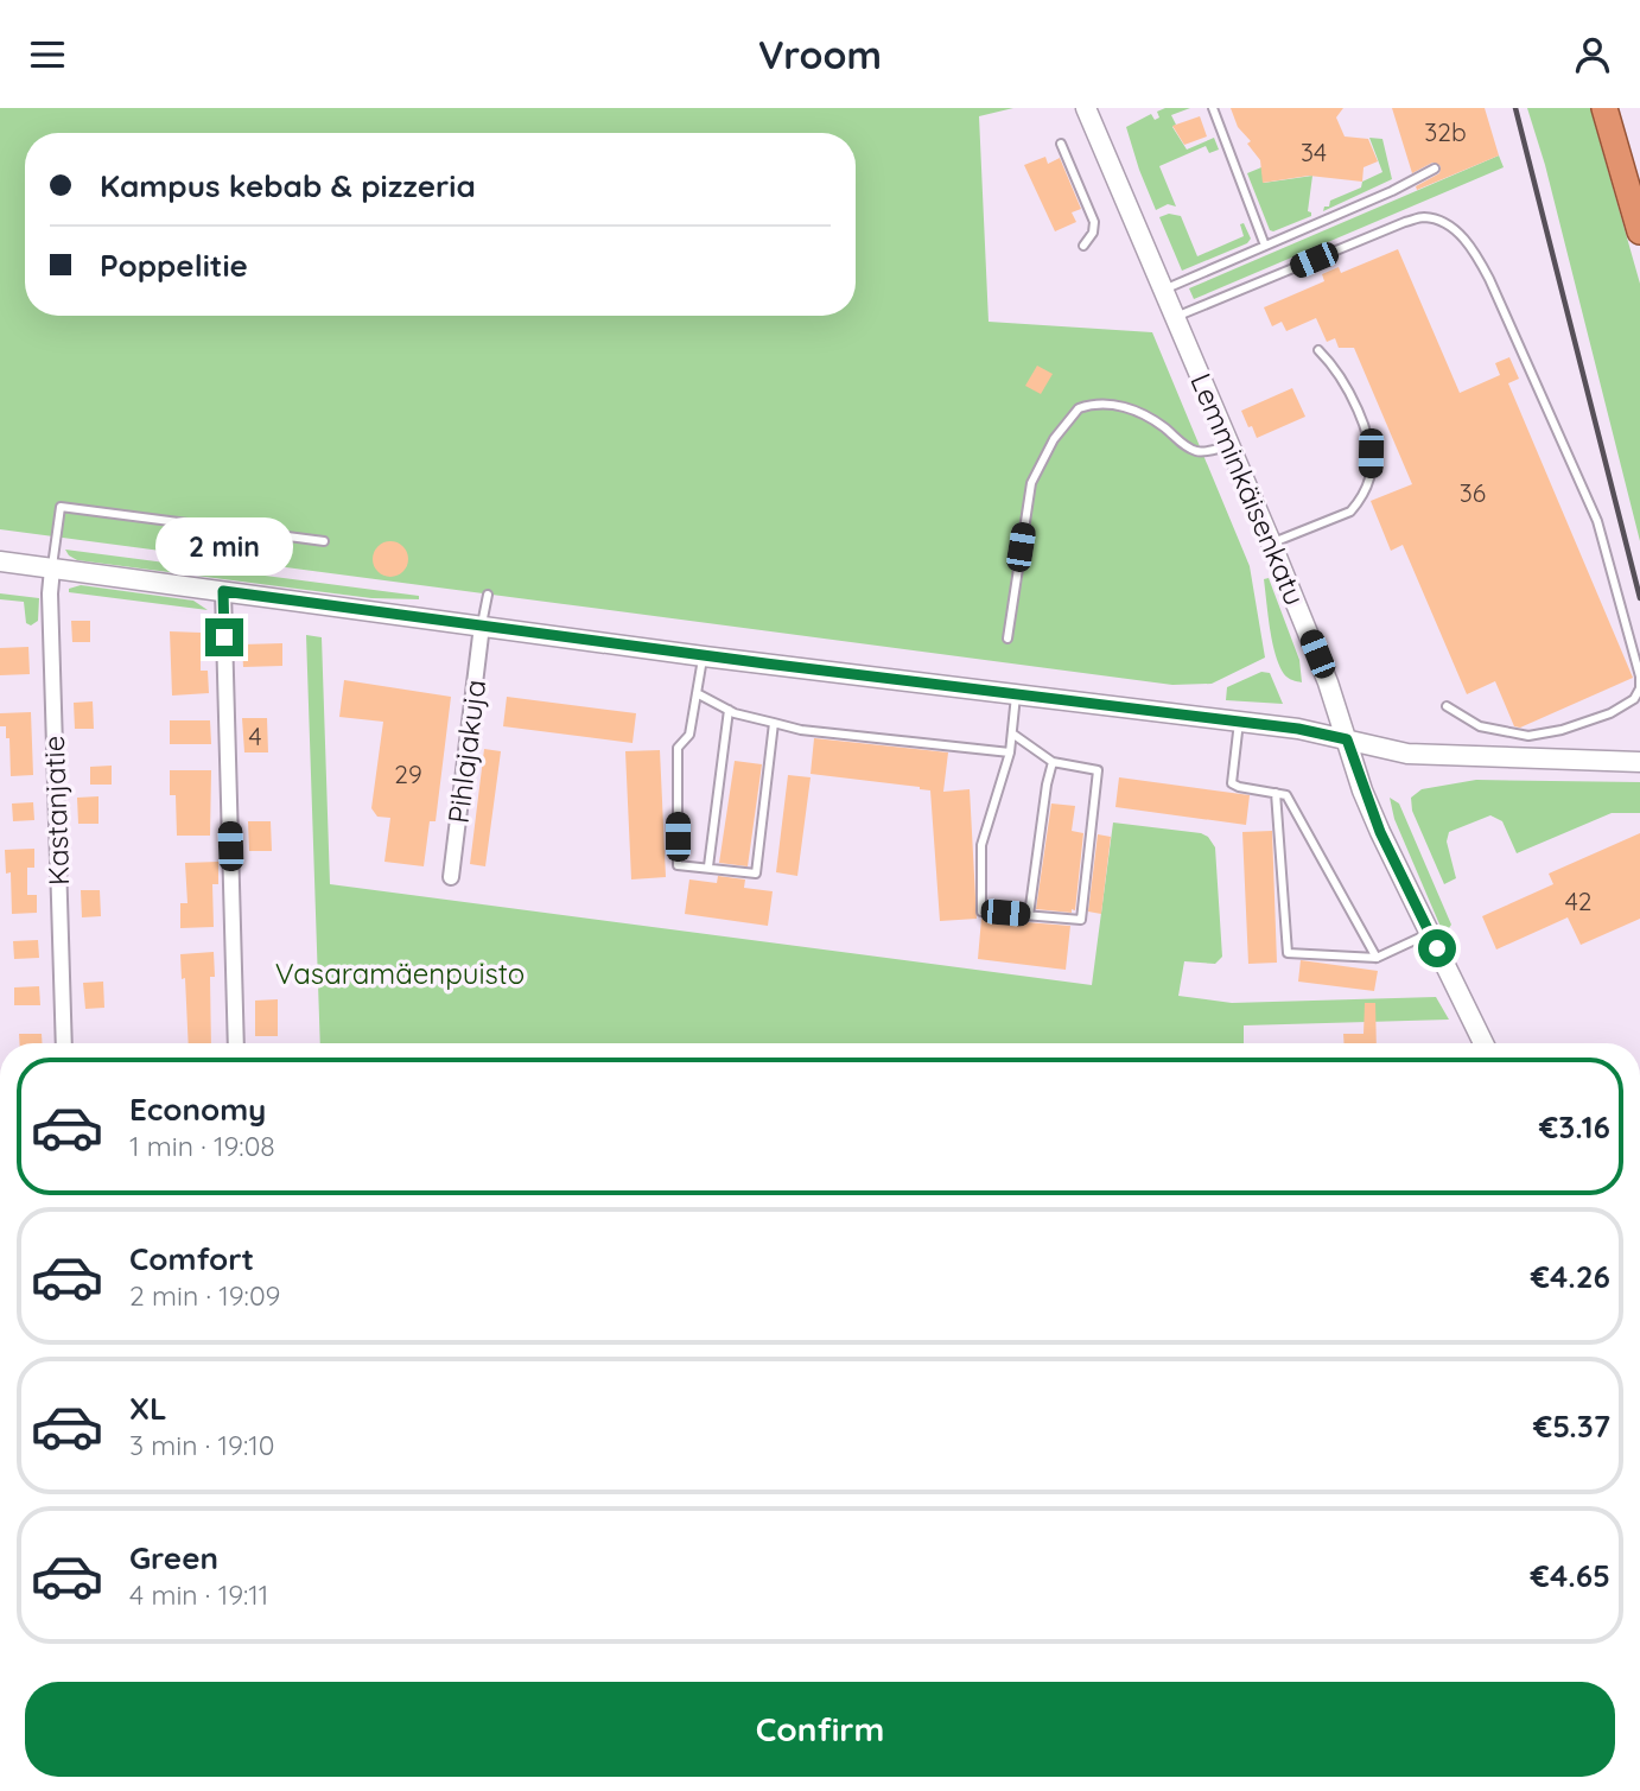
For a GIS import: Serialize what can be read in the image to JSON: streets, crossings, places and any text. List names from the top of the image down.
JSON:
{
  "streets": {
    "street": ["Lemminkäisenkatu", "Pihlajakuja", "Kastanjatie"]
  },
  "parks": ["Vasaramäenpuisto"],
  "house_numbers": [
    "32b",
    "34",
    "36",
    "4",
    "29",
    "42"
  ],
  "page": {
    "header": "Vroom",
    "banner": ["Kampus kebab & pizzeria", "Poppelitie"],
    "bubble": "2 min",
    "list": [
      {
        "name": "Economy",
        "note": "1 min · 19:08",
        "value": "€3.16"
      },
      {
        "name": "Comfort",
        "note": "2 min · 19:09",
        "value": "€4.26"
      },
      {
        "name": "XL",
        "note": "3 min · 19:10",
        "value": "€5.37"
      },
      {
        "name": "Green",
        "note": "4 min · 19:11",
        "value": "€4.65"
      }
    ],
    "buttons": "Confirm"
  }
}
